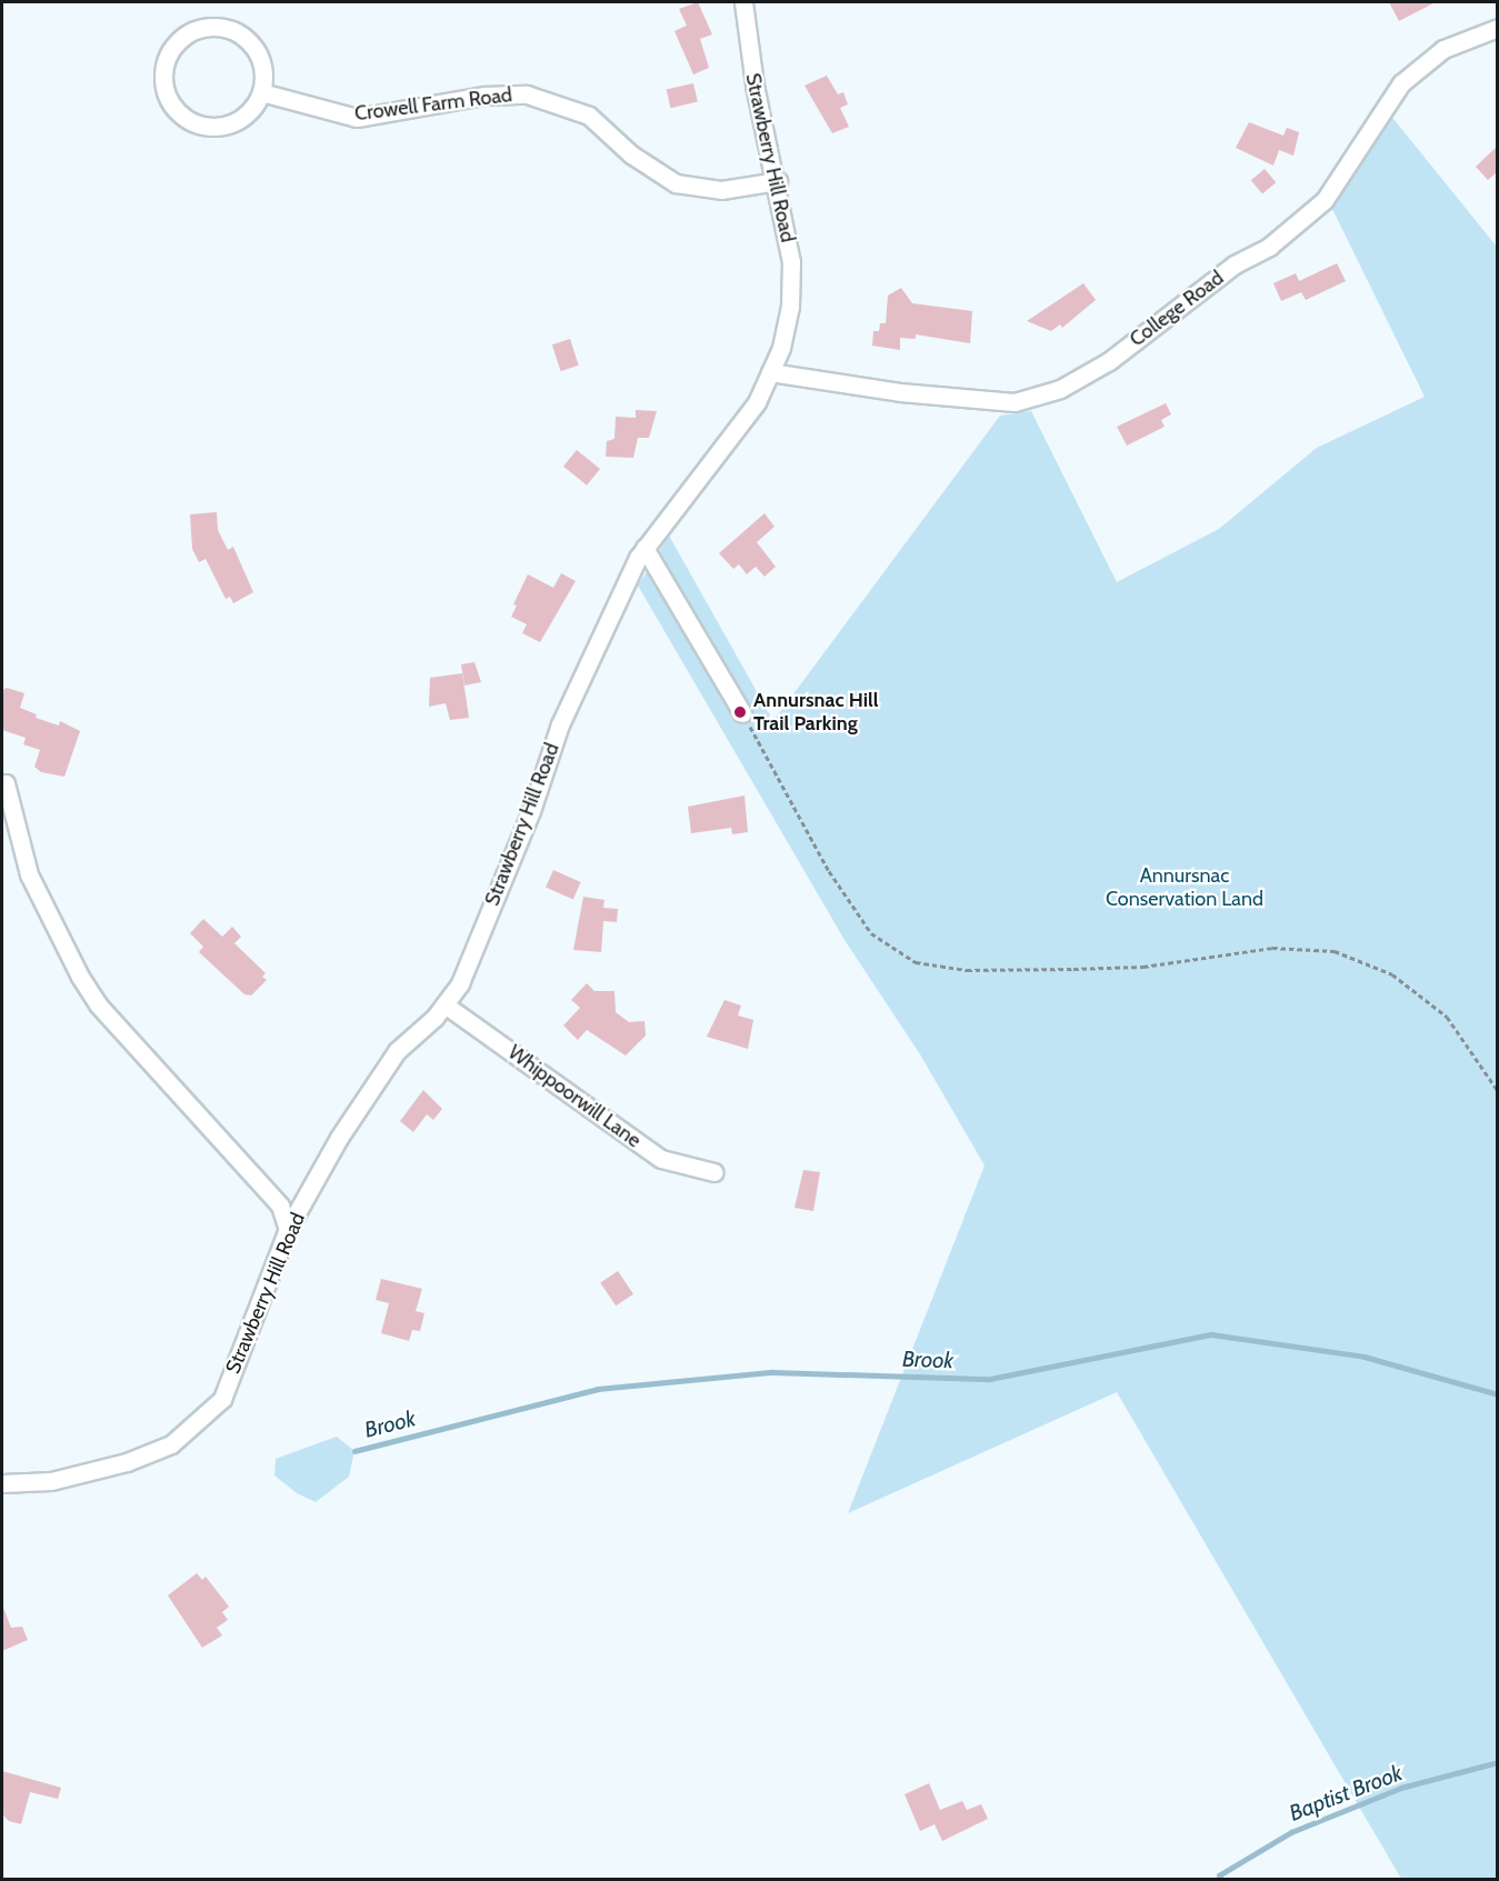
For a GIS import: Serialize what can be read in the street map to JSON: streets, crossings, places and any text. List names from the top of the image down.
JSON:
{
  "streets": {
    "street": [
      "Crowell Farm Road",
      "Strawberry Hill Road",
      "College Road",
      "Whippoorwill Lane"
    ]
  },
  "crossings": [
    ["Crowell Farm Road", "Strawberry Hill Road"],
    ["Strawberry Hill Road", "College Road"],
    ["Strawberry Hill Road", "Whippoorwill Lane"]
  ],
  "water": ["Brook", "Baptist Brook"],
  "parks": ["Annursnac Conservation Land"],
  "places": ["Annursnac Hill Trail Parking"]
}
